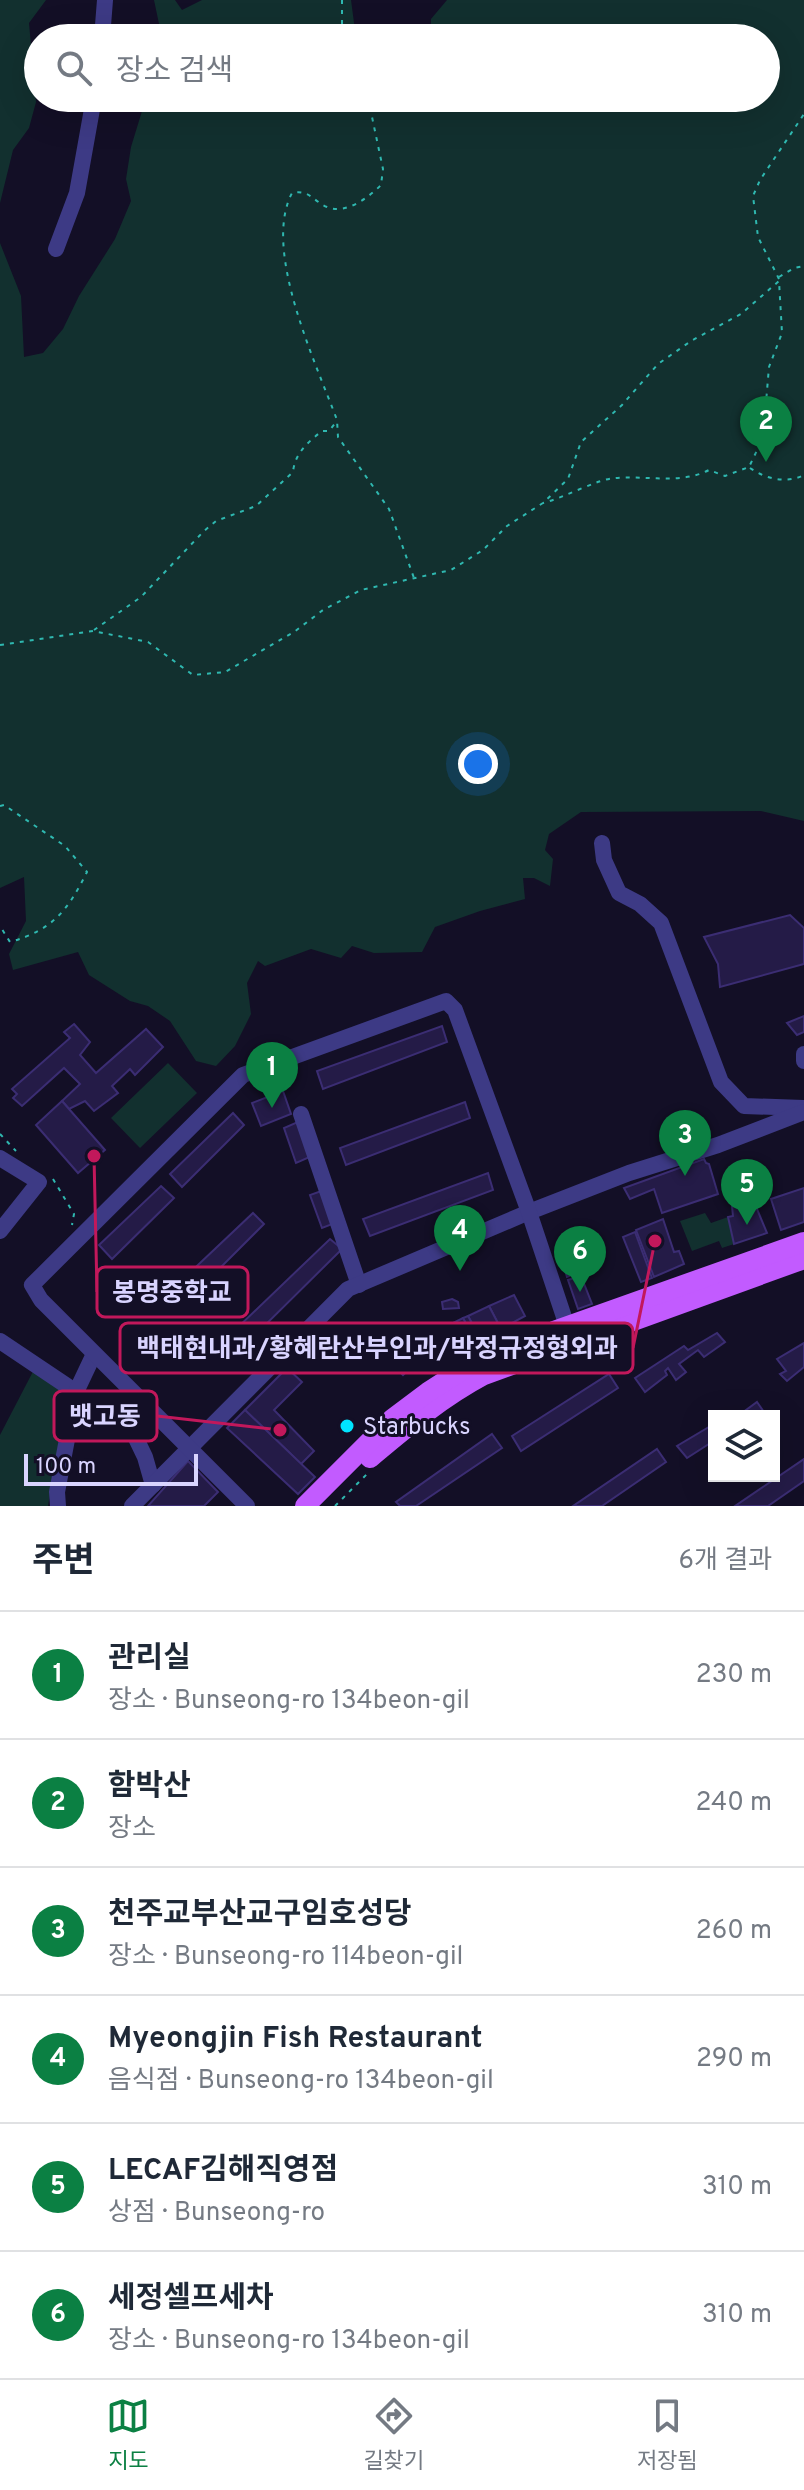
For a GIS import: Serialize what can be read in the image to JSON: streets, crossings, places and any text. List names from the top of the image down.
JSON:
{
  "places": [
    "봉명중학교",
    "백태현내과/황혜란산부인과/박정규정형외과",
    "Starbucks",
    "뱃고동"
  ],
  "scale_bar": "100 m",
  "page": {
    "search": "장소 검색",
    "pins": [
      "2",
      "1",
      "3",
      "5",
      "4",
      "6"
    ],
    "scale": "100 m",
    "heading": ["주변", "6개 결과"],
    "list": [
      {
        "mark": "1",
        "name": "관리실",
        "note": "장소 · Bunseong-ro 134beon-gil",
        "value": "230 m"
      },
      {
        "mark": "2",
        "name": "함박산",
        "note": "장소",
        "value": "240 m"
      },
      {
        "mark": "3",
        "name": "천주교부산교구임호성당",
        "note": "장소 · Bunseong-ro 114beon-gil",
        "value": "260 m"
      },
      {
        "mark": "4",
        "name": "Myeongjin Fish Restaurant",
        "note": "음식점 · Bunseong-ro 134beon-gil",
        "value": "290 m"
      },
      {
        "mark": "5",
        "name": "LECAF김해직영점",
        "note": "상점 · Bunseong-ro",
        "value": "310 m"
      },
      {
        "mark": "6",
        "name": "세정셀프세차",
        "note": "장소 · Bunseong-ro 134beon-gil",
        "value": "310 m"
      }
    ],
    "nav": ["지도", "길찾기", "저장됨"]
  }
}
